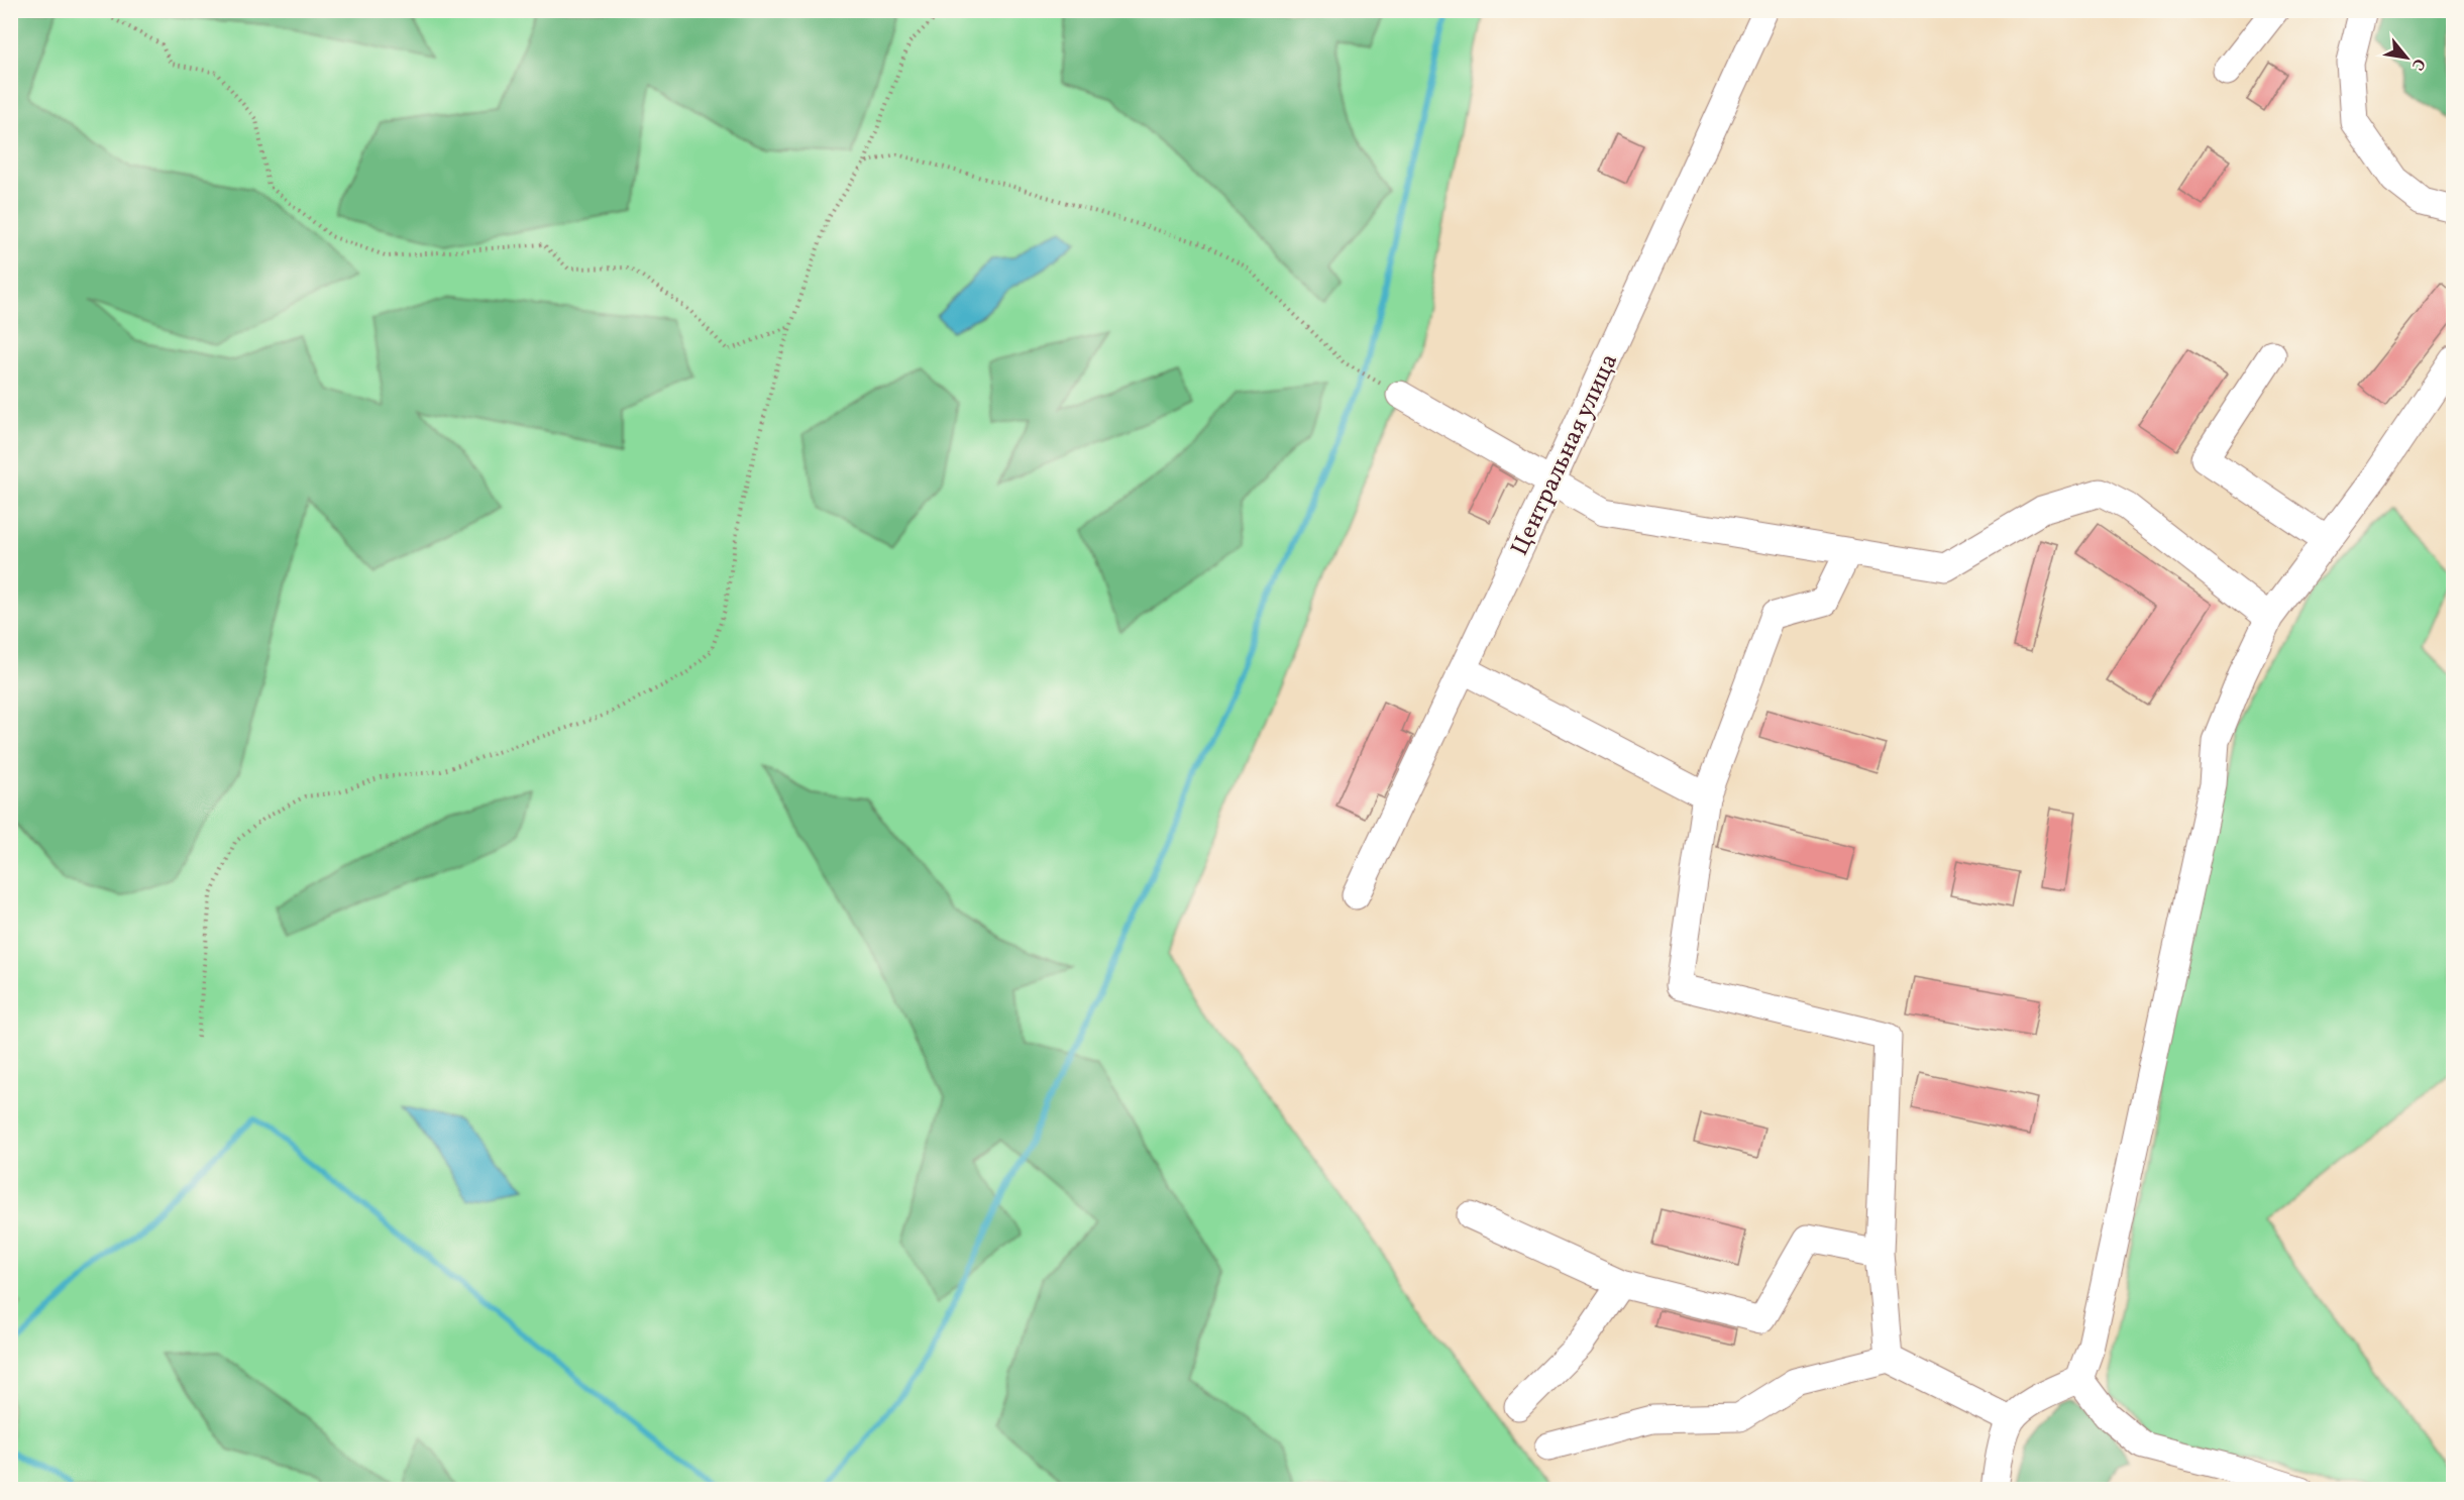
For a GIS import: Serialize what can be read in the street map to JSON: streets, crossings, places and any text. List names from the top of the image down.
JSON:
{
  "streets": {
    "street": ["Центральная улица"]
  },
  "north": "bottom right"
}
